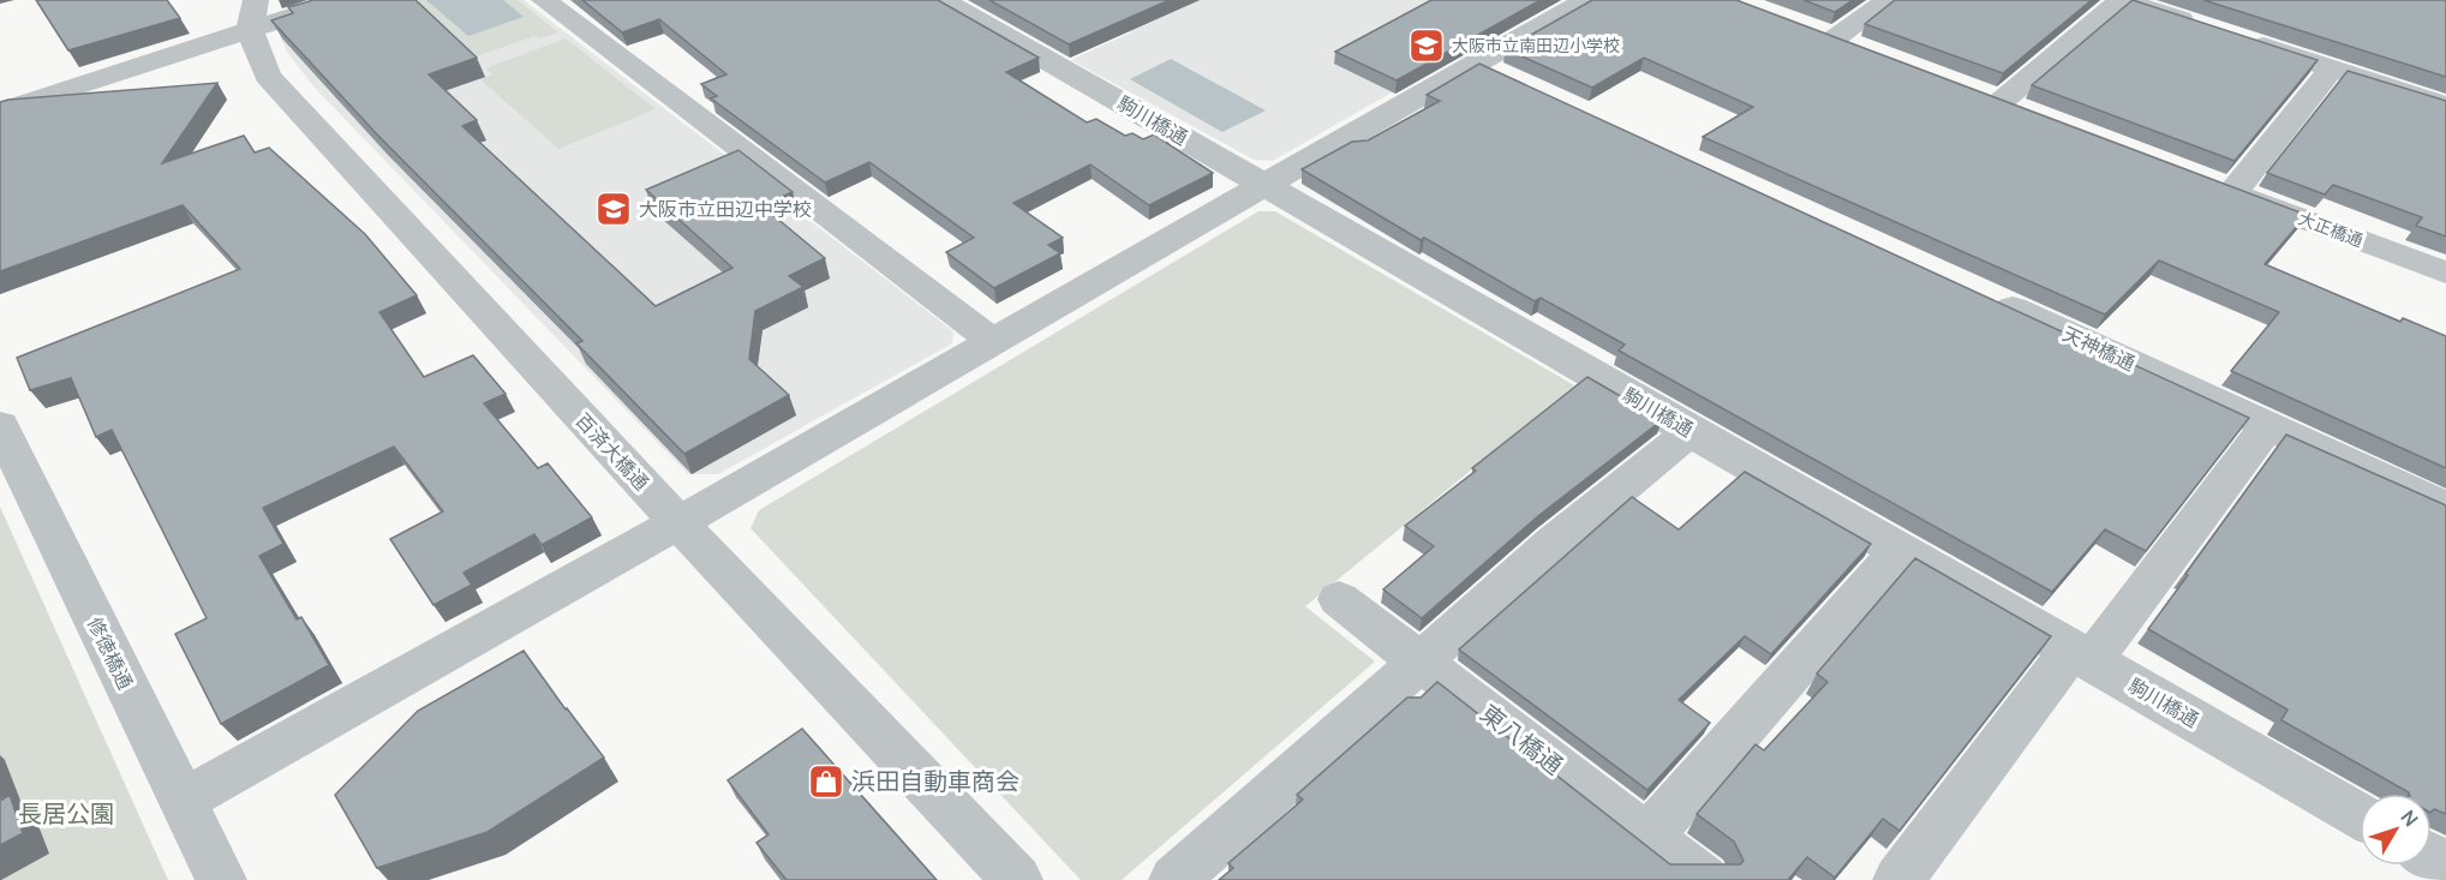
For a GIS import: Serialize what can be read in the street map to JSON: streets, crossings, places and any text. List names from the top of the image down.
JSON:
{
  "streets": {
    "street": [
      "駒川橋通",
      "大正橋通",
      "天神橋通",
      "百済大橋通",
      "修徳橋通",
      "東八橋通"
    ]
  },
  "parks": ["長居公園"],
  "places": {
    "school or university": ["大阪市立南田辺小学校", "大阪市立田辺中学校"],
    "shop": ["浜田自動車商会"]
  },
  "north": "top right"
}
